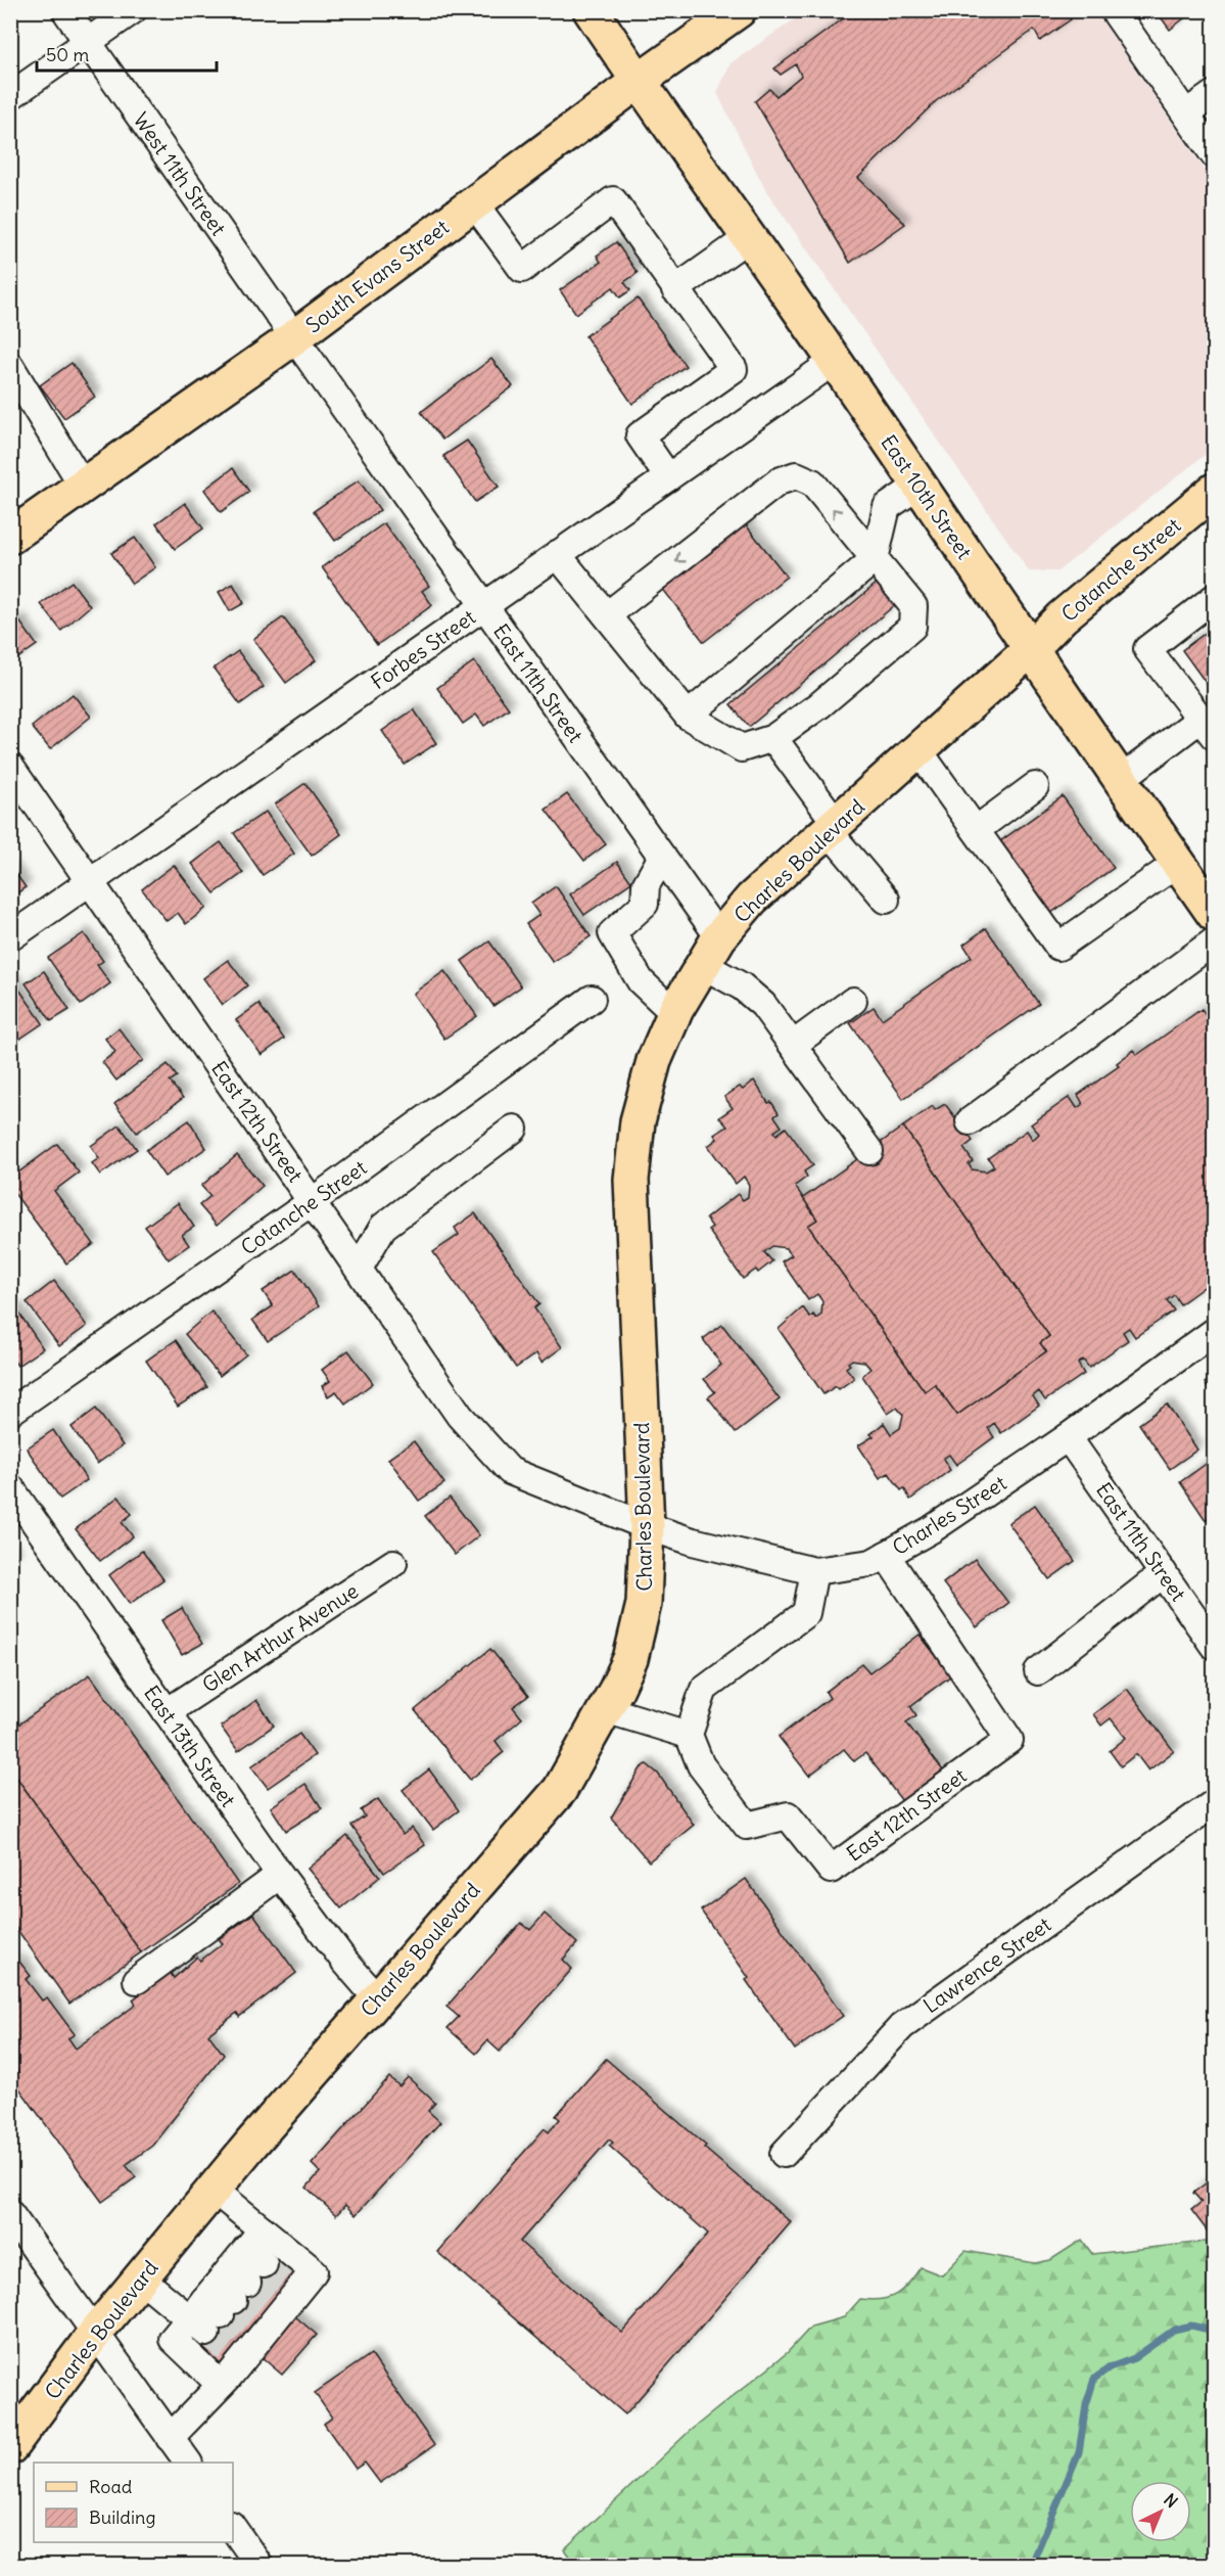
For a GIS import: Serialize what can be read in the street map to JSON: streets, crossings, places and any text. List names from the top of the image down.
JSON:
{
  "streets": {
    "main road": [
      "South Evans Street",
      "East 10th Street",
      "Cotanche Street",
      "Charles Boulevard"
    ],
    "street": [
      "West 11th Street",
      "Forbes Street",
      "East 11th Street",
      "East 12th Street",
      "Charles Street",
      "Glen Arthur Avenue",
      "East 13th Street",
      "Lawrence Street"
    ]
  },
  "crossings": [
    ["West 11th Street", "South Evans Street"],
    ["West 11th Street", "East 11th Street"],
    ["South Evans Street", "East 10th Street"],
    ["South Evans Street", "East 11th Street"],
    ["East 10th Street", "Cotanche Street"],
    ["East 10th Street", "Forbes Street"],
    ["East 10th Street", "Charles Boulevard"],
    ["Cotanche Street", "Charles Boulevard"],
    ["Cotanche Street", "East 12th Street"],
    ["Forbes Street", "East 11th Street"],
    ["Forbes Street", "East 12th Street"],
    ["East 11th Street", "Charles Boulevard"],
    ["East 11th Street", "Charles Street"],
    ["Charles Boulevard", "East 12th Street"],
    ["Charles Boulevard", "Charles Street"],
    ["Charles Boulevard", "East 13th Street"],
    ["East 12th Street", "Charles Street"],
    ["Glen Arthur Avenue", "East 13th Street"]
  ],
  "legend": ["Road", "Building"],
  "scale_bar": "50 m",
  "north": "top right"
}
